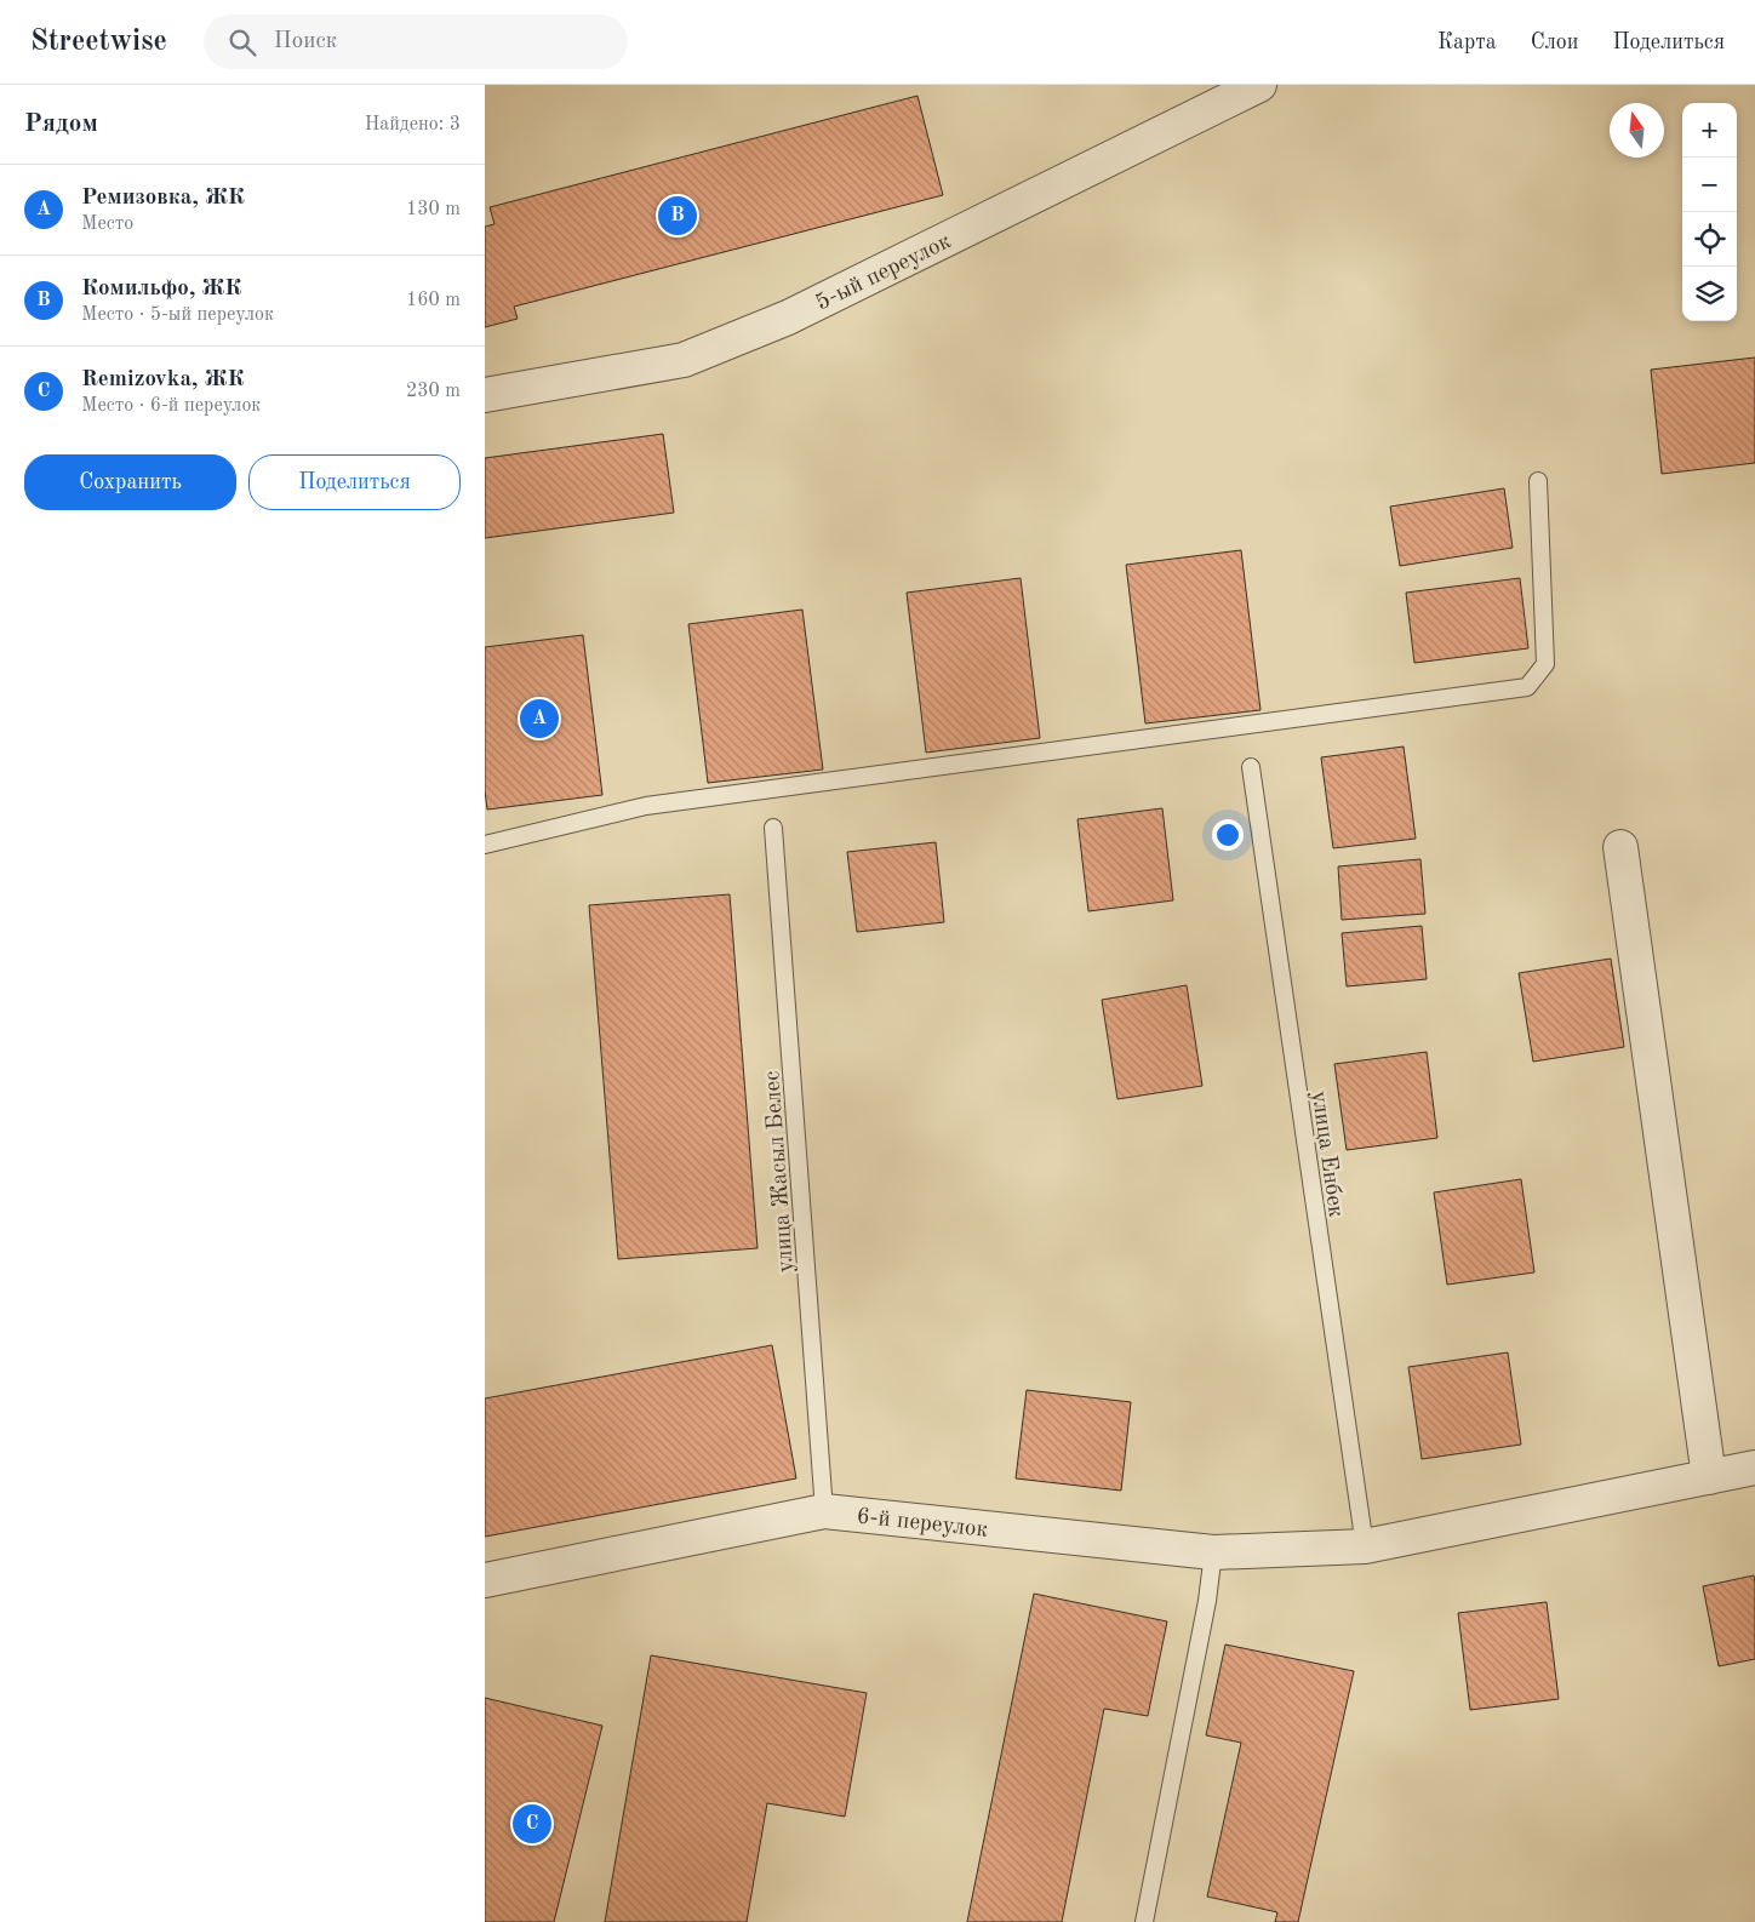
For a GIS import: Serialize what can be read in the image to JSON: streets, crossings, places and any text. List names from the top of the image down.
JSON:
{
  "streets": {
    "street": ["5-ый переулок", "6-й переулок"],
    "lane": ["улица Енбек", "улица Жасыл Белес"]
  },
  "crossings": [
    ["улица Енбек", "6-й переулок"],
    ["улица Жасыл Белес", "6-й переулок"]
  ],
  "north": "top",
  "page": {
    "header": "Streetwise",
    "search": "Поиск",
    "nav": ["Карта", "Слои", "Поделиться"],
    "heading": ["Рядом", "Найдено: 3"],
    "map_buttons": ["+", "−"],
    "list": [
      {
        "mark": "A",
        "name": "Ремизовка, ЖК",
        "note": "Место",
        "value": "130 m"
      },
      {
        "mark": "B",
        "name": "Комильфо, ЖК",
        "note": "Место · 5-ый переулок",
        "value": "160 m"
      },
      {
        "mark": "C",
        "name": "Remizovka, ЖК",
        "note": "Место · 6-й переулок",
        "value": "230 m"
      }
    ],
    "pins": ["B", "A", "C"],
    "buttons": ["Сохранить", "Поделиться"]
  }
}
